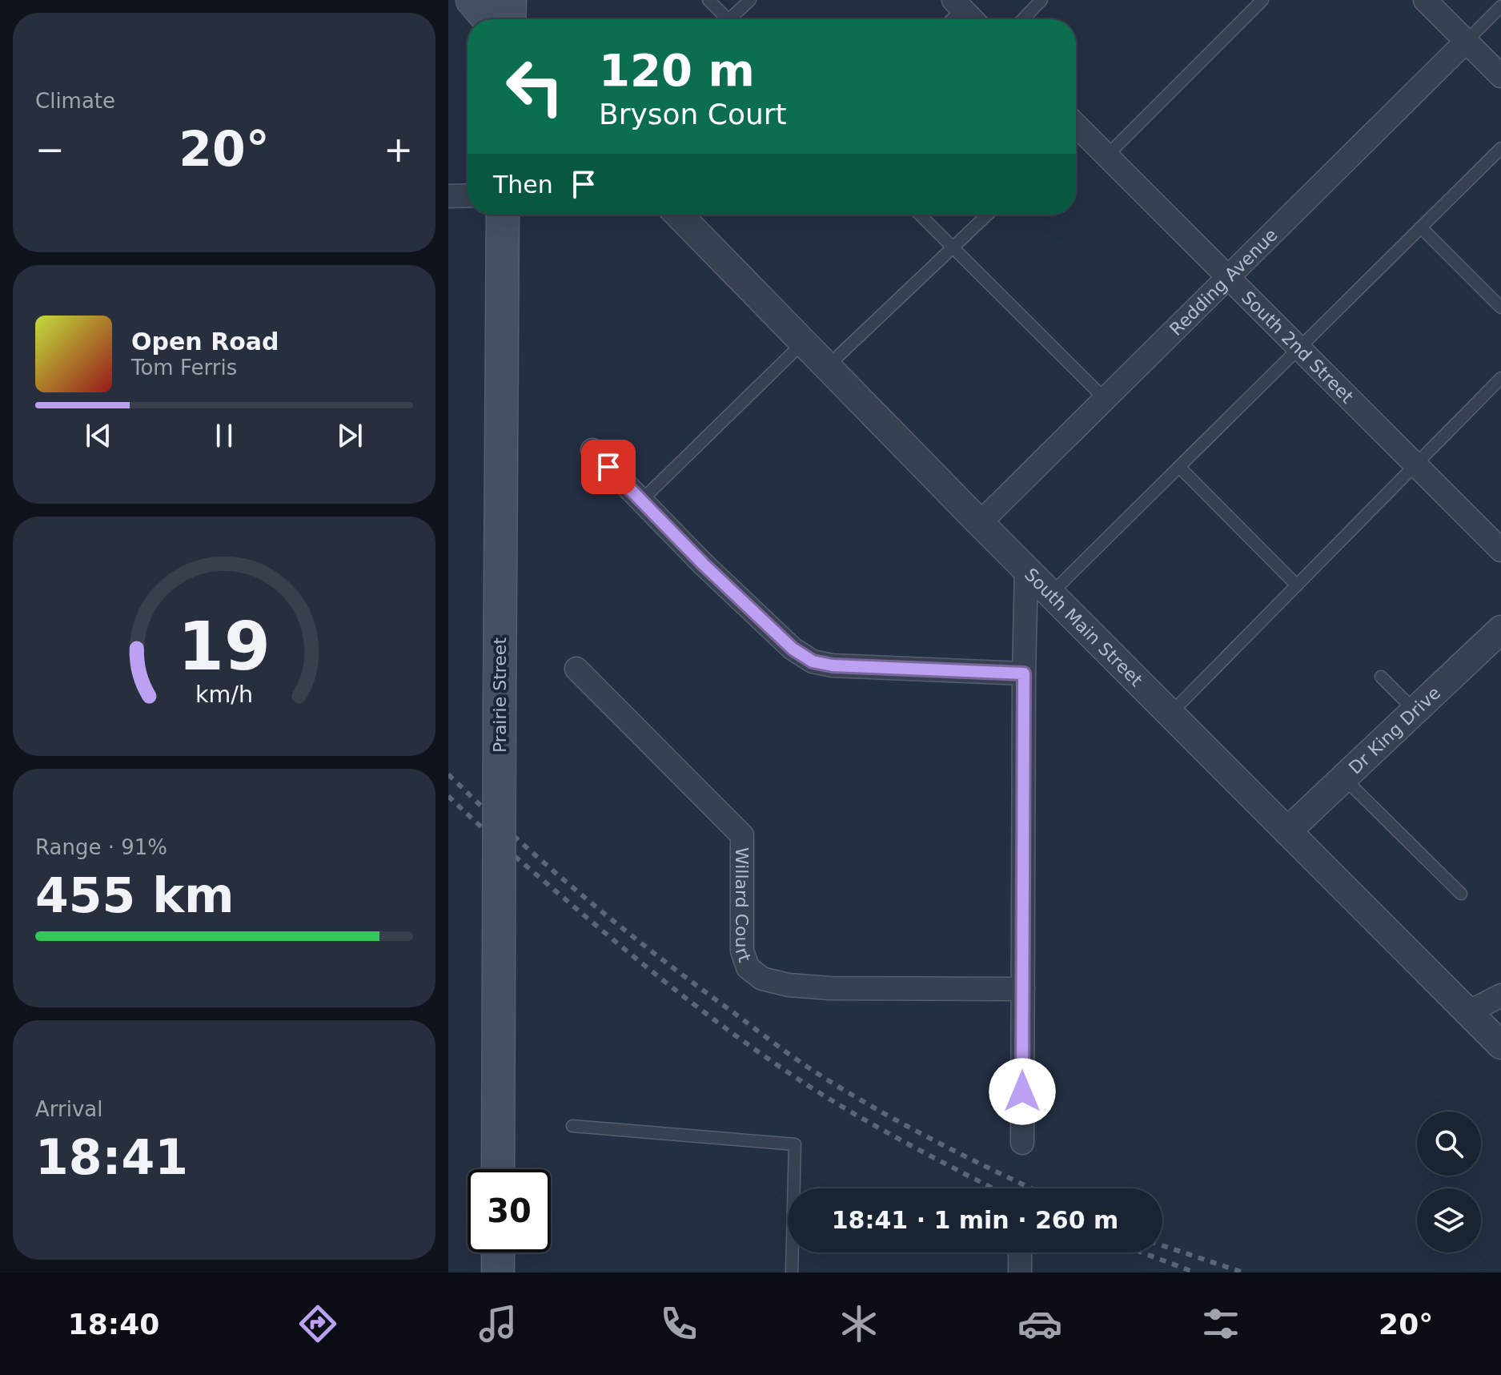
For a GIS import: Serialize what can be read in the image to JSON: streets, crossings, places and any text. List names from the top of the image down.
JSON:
{
  "streets": {
    "main road": ["Prairie Street"],
    "street": [
      "Redding Avenue",
      "South 2nd Street",
      "South Main Street",
      "Dr King Drive",
      "Willard Court"
    ]
  },
  "crossings": [
    ["Redding Avenue", "South 2nd Street"],
    ["Redding Avenue", "South Main Street"],
    ["South Main Street", "Dr King Drive"]
  ],
  "page": {
    "tile": [
      "Climate",
      ["Range · 91%", "455 km"],
      ["Arrival", "18:41"]
    ],
    "turn": ["120 m", "Bryson Court"],
    "heat": ["−", "20°", "+"],
    "then": "Then",
    "song": ["Open Road", "Tom Ferris"],
    "limit": "30",
    "trip": "18:41 · 1 min · 260 m",
    "tabs": ["18:40", "20°"],
    "gauge": ["19", "km/h"]
  }
}
